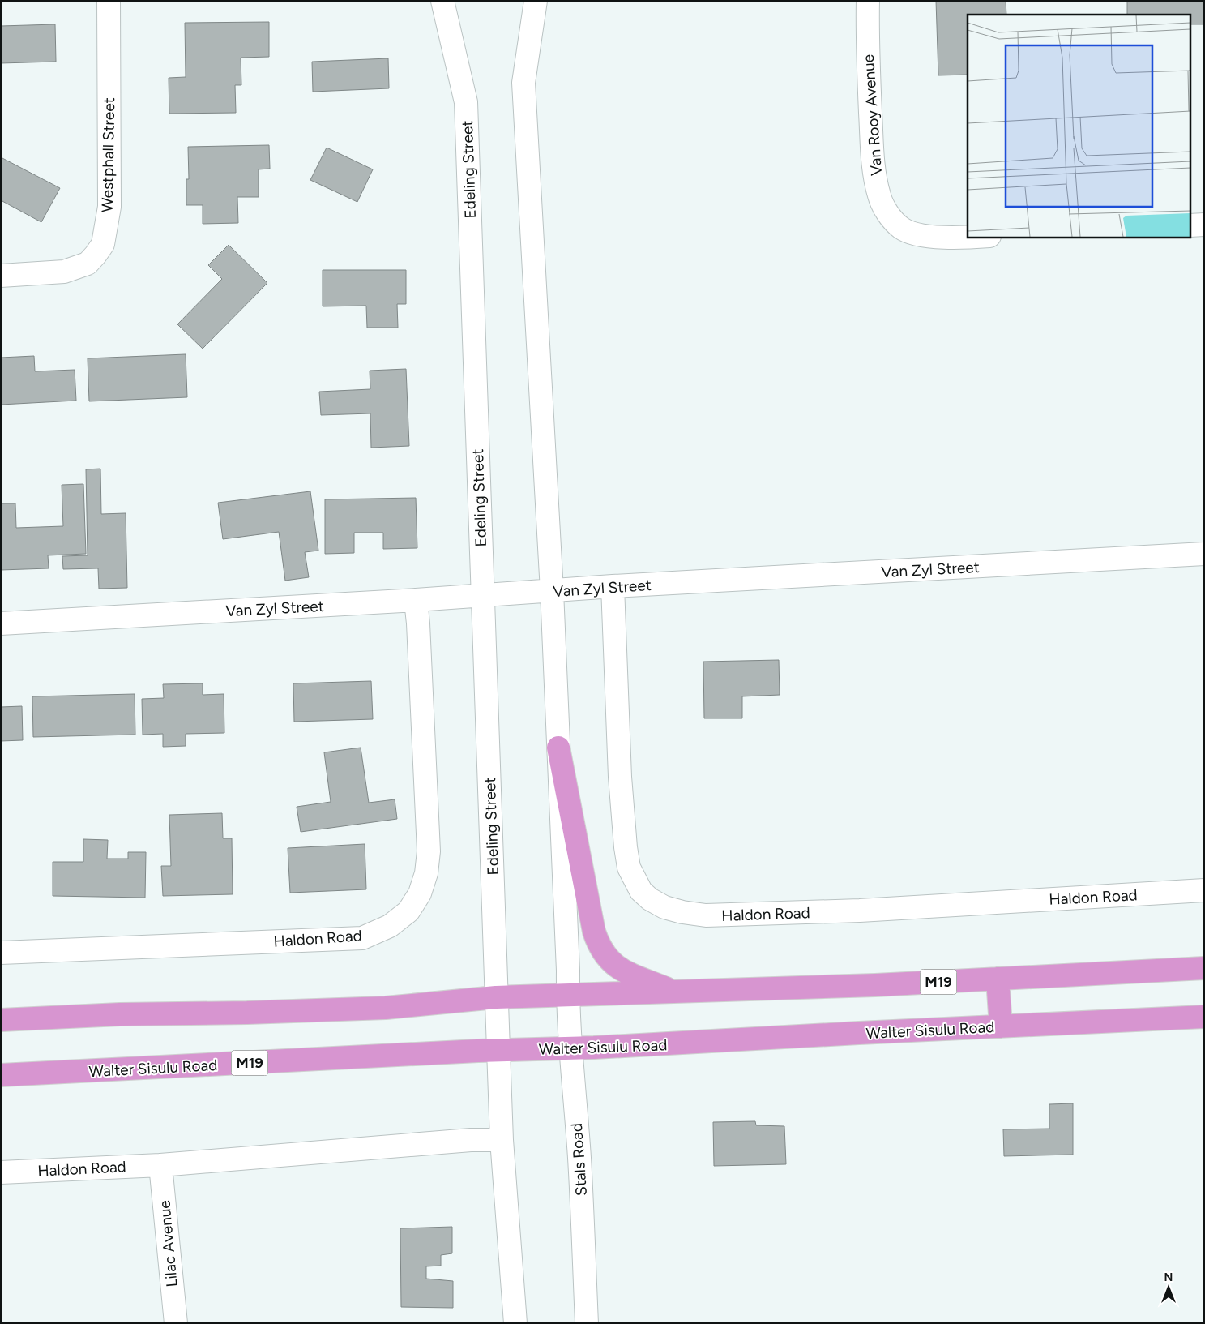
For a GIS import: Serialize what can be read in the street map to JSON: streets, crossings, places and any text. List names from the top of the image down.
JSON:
{
  "streets": {
    "highway": ["M19", "Walter Sisulu Road"],
    "street": [
      "Van Rooy Avenue",
      "Westphall Street",
      "Edeling Street",
      "Van Zyl Street",
      "Haldon Road",
      "Stals Road",
      "Lilac Avenue"
    ]
  },
  "crossings": [
    ["Edeling Street", "Van Zyl Street"],
    ["Edeling Street", "M19"],
    ["Van Zyl Street", "Haldon Road"],
    ["Haldon Road", "Lilac Avenue"],
    ["M19", "Stals Road"],
    ["Walter Sisulu Road", "Stals Road"]
  ],
  "north": "top"
}
